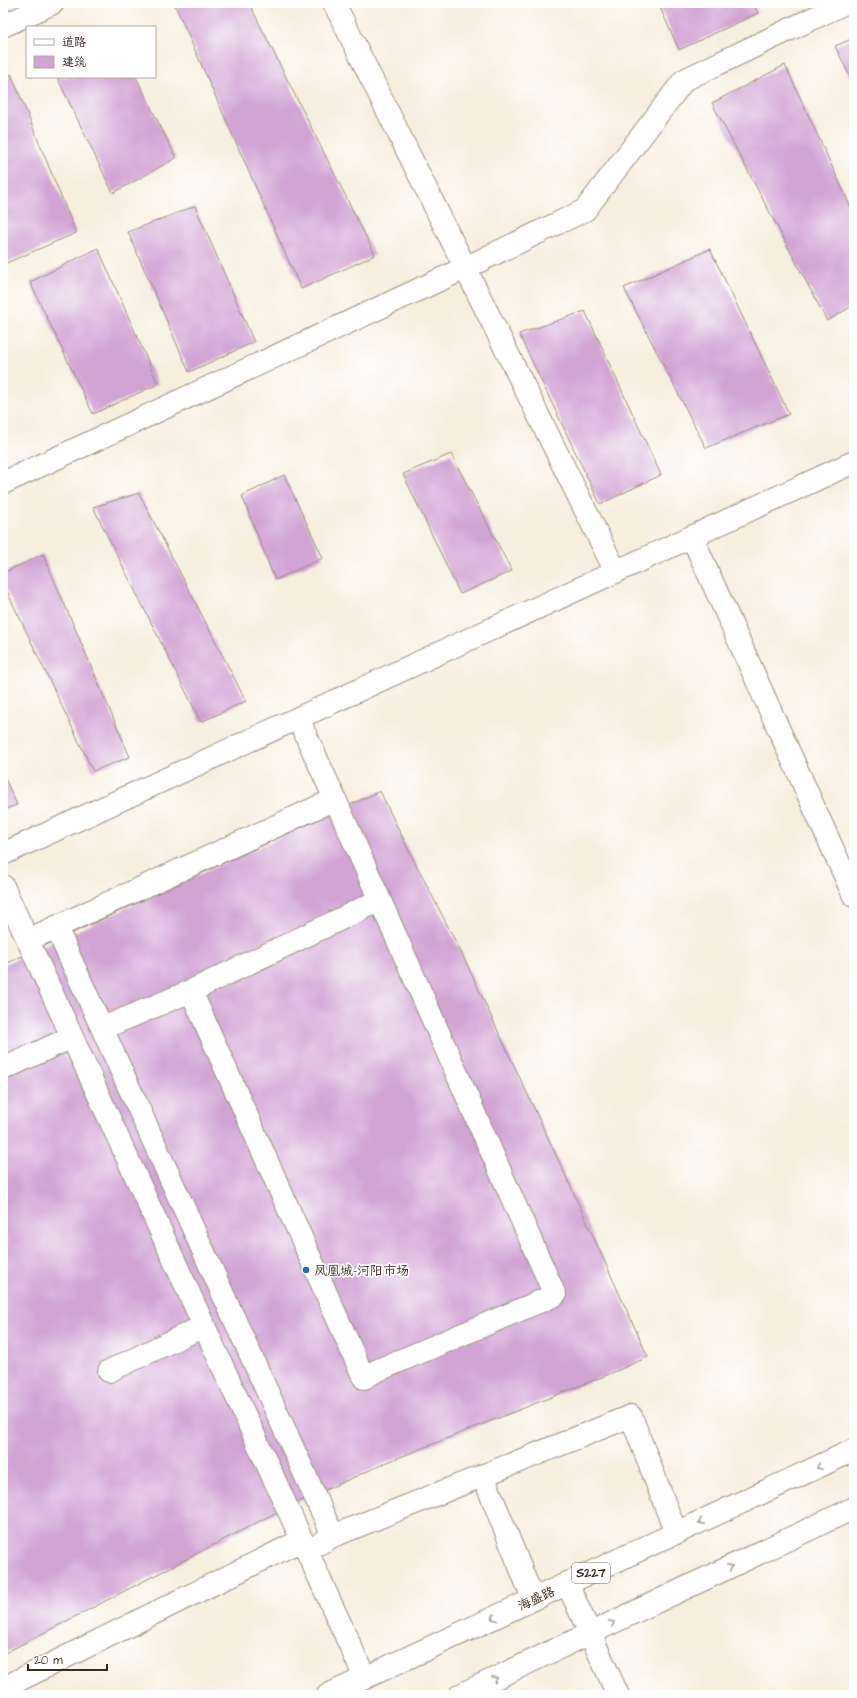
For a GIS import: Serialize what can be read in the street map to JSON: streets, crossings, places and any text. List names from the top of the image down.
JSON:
{
  "streets": {
    "street": ["S227", "海盛路"]
  },
  "places": ["凤凰城-河阳市场"],
  "legend": ["道路", "建筑"],
  "scale_bar": "20 m"
}
